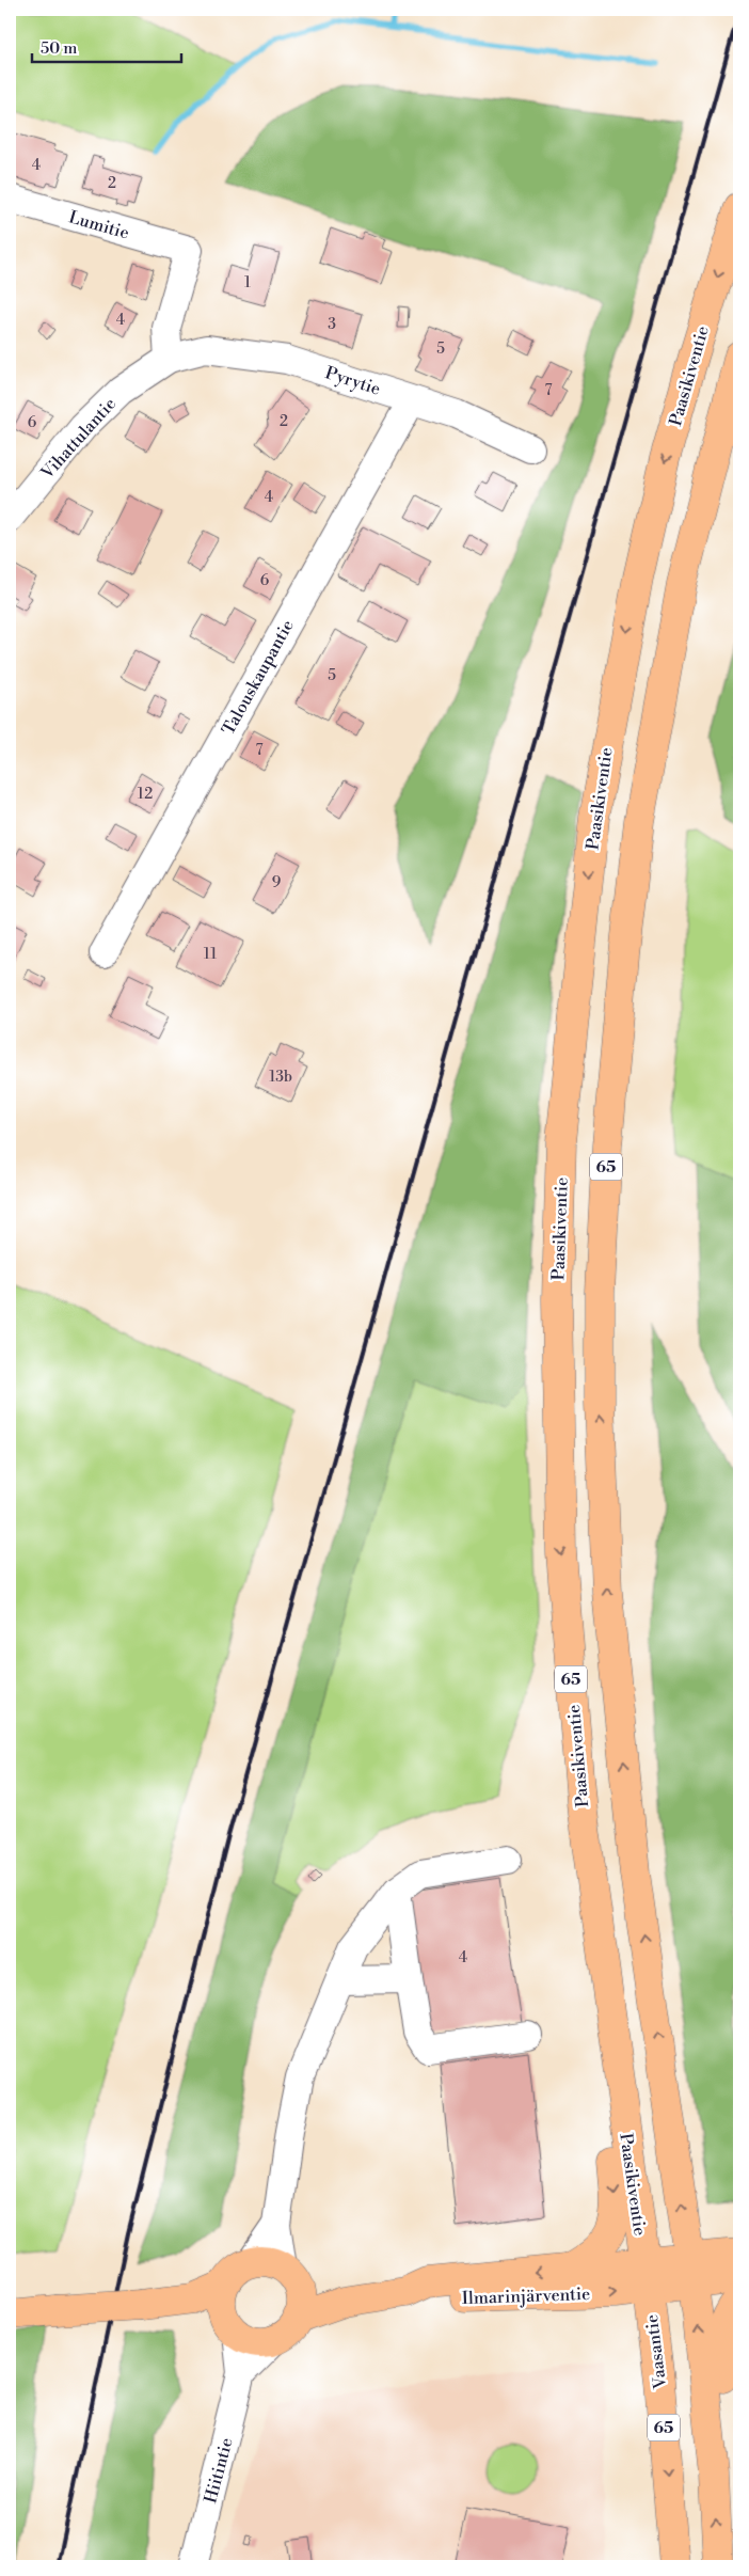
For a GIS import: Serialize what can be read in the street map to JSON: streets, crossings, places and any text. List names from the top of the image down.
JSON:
{
  "streets": {
    "main road": [
      "Paasikiventie",
      "65",
      "Ilmarinjärventie",
      "Vaasantie"
    ],
    "street": [
      "Lumitie",
      "Pyrytie",
      "Vihattulantie",
      "Talouskaupantie",
      "Hiitintie"
    ]
  },
  "crossings": [
    ["Lumitie", "Pyrytie"],
    ["Lumitie", "Vihattulantie"],
    ["Paasikiventie", "Ilmarinjärventie"],
    ["Paasikiventie", "Vaasantie"],
    ["Pyrytie", "Vihattulantie"],
    ["Pyrytie", "Talouskaupantie"],
    ["Ilmarinjärventie", "Vaasantie"],
    ["Ilmarinjärventie", "Hiitintie"]
  ],
  "house_numbers": [
    "4",
    "2",
    "1",
    "4",
    "3",
    "5",
    "7",
    "2",
    "6",
    "4",
    "6",
    "5",
    "7",
    "12",
    "9",
    "11",
    "13b",
    "4"
  ],
  "scale_bar": "50 m"
}
